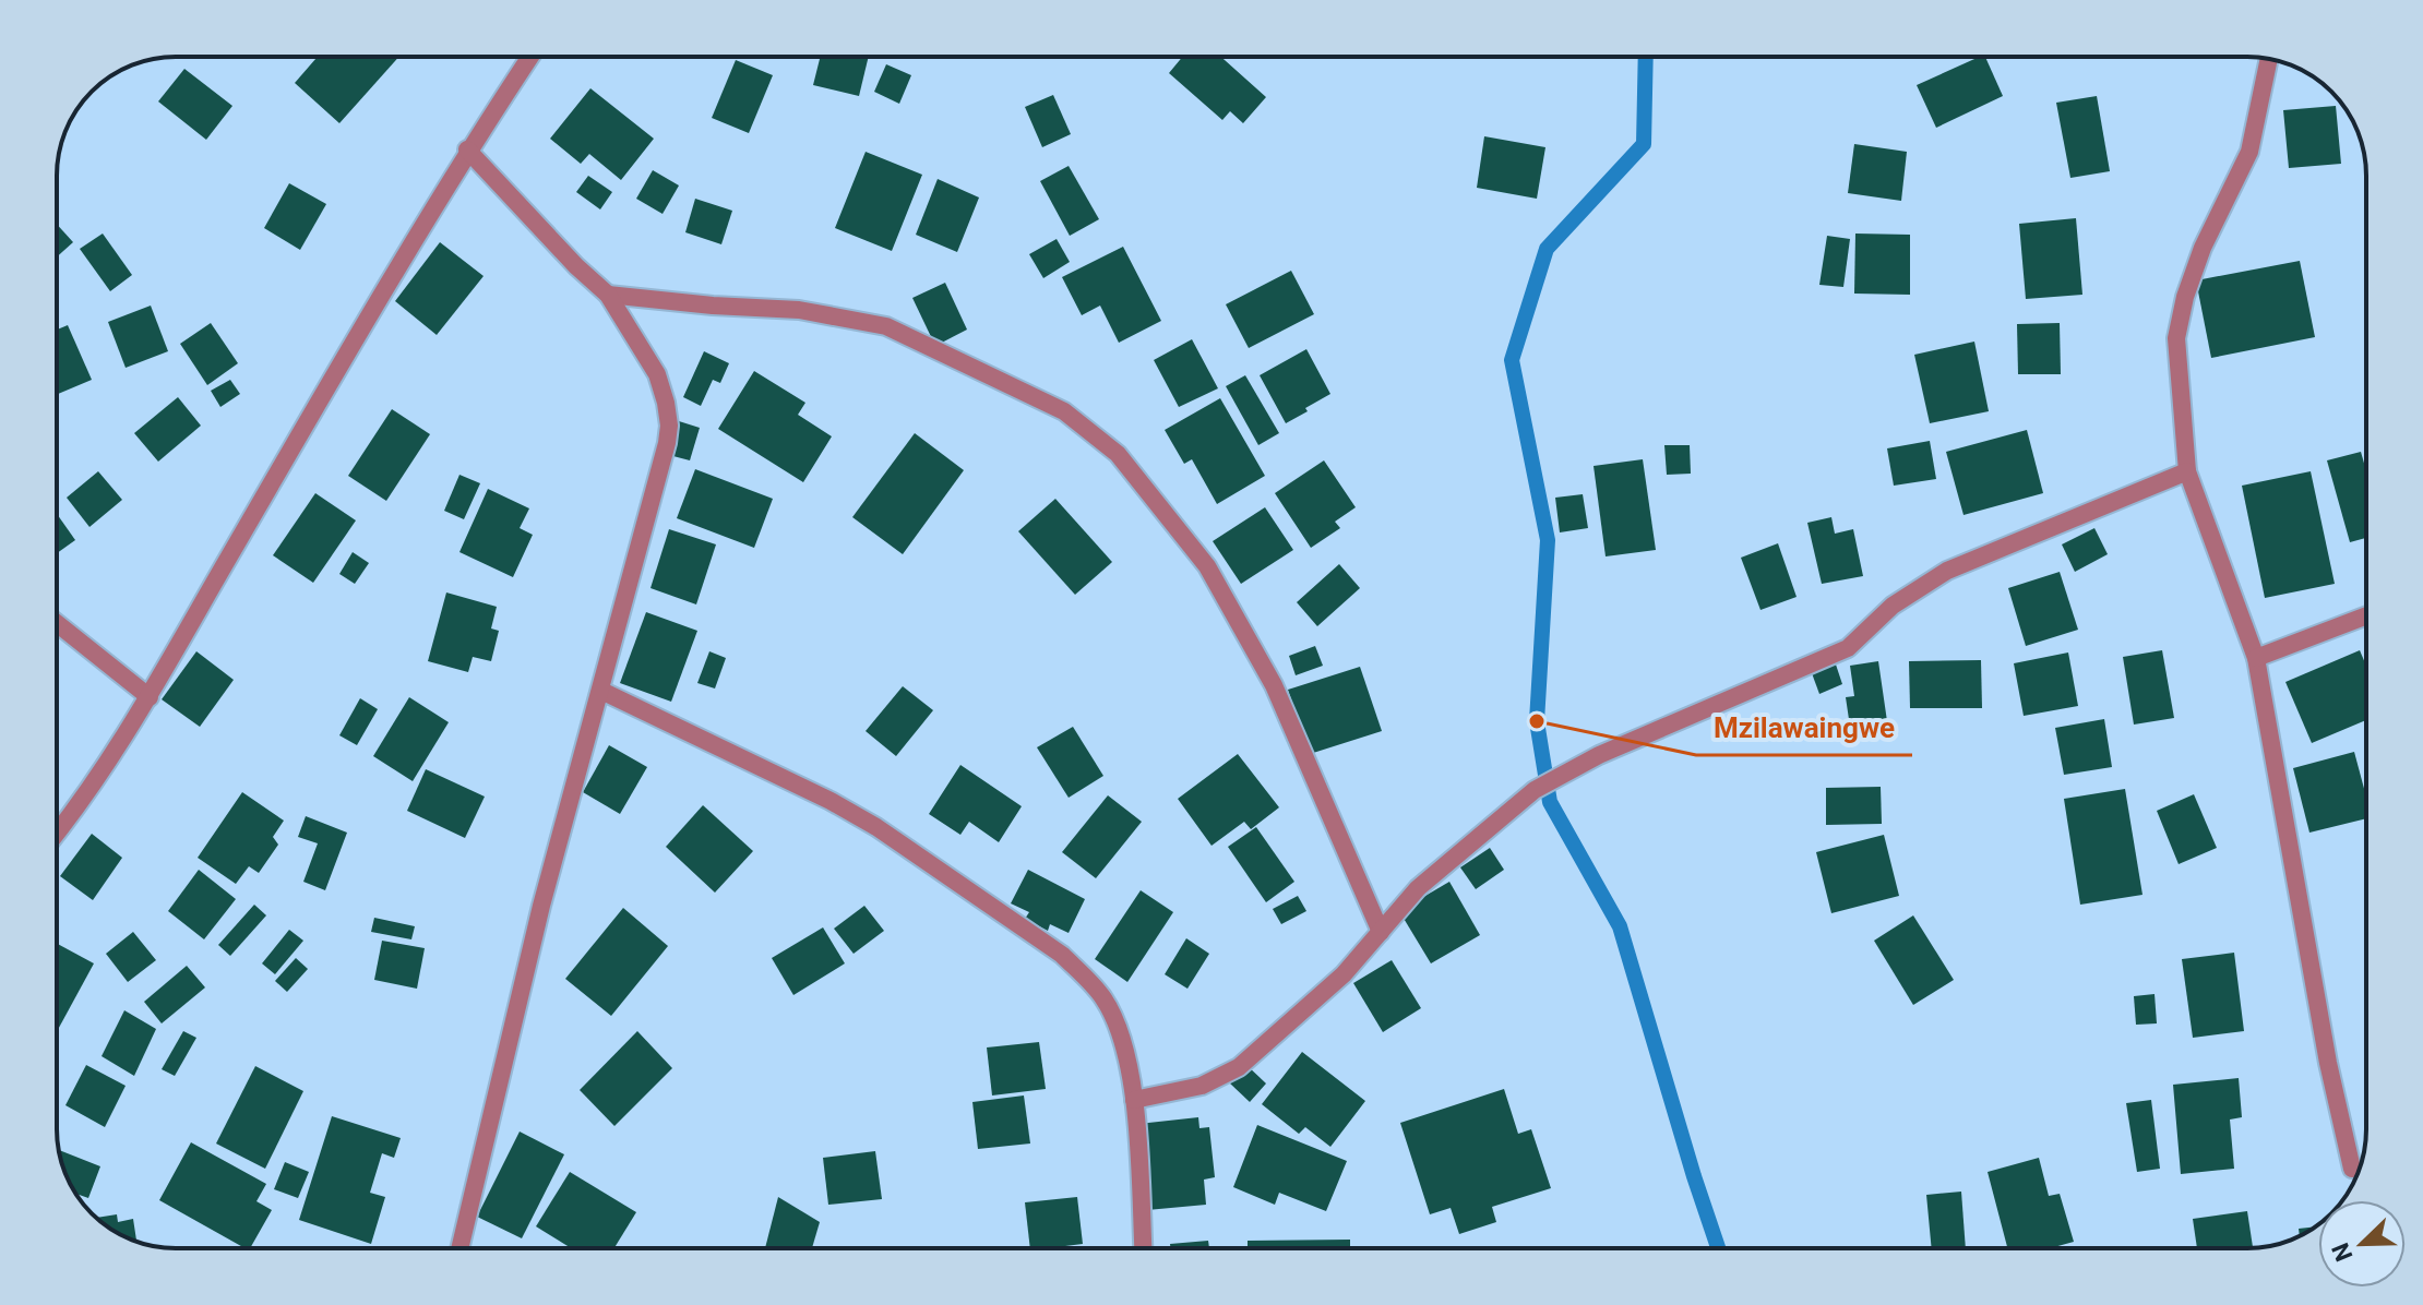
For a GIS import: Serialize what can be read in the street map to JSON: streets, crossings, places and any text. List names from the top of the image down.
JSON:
{
  "places": ["Mzilawaingwe"],
  "north": "bottom left"
}
